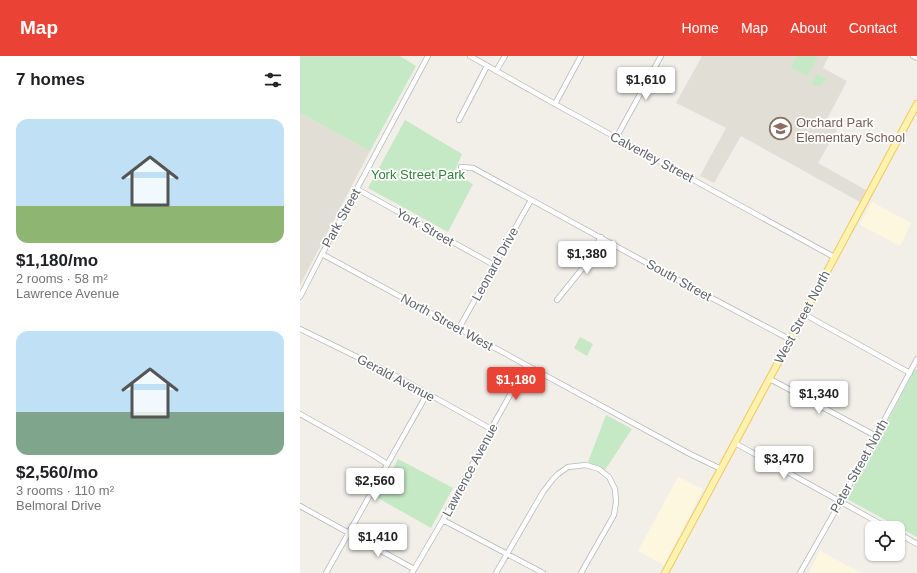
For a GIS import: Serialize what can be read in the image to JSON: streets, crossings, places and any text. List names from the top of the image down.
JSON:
{
  "streets": {
    "main road": ["West Street North"],
    "street": [
      "Calverley Street",
      "Park Street",
      "York Street",
      "Leonard Drive",
      "South Street",
      "North Street West",
      "Gerald Avenue",
      "Peter Street North",
      "Lawrence Avenue"
    ]
  },
  "crossings": [
    ["Calverley Street", "West Street North"],
    ["Park Street", "York Street"],
    ["Park Street", "North Street West"],
    ["York Street", "Leonard Drive"],
    ["Leonard Drive", "South Street"],
    ["Leonard Drive", "North Street West"],
    ["South Street", "West Street North"],
    ["West Street North", "North Street West"],
    ["North Street West", "Lawrence Avenue"],
    ["Gerald Avenue", "Lawrence Avenue"]
  ],
  "parks": ["York Street Park"],
  "places": {
    "school or university": ["Orchard Park Elementary School"]
  },
  "page": {
    "header": "Map",
    "nav": [
      "Home",
      "Map",
      "About",
      "Contact"
    ],
    "heading": "7 homes",
    "price": [
      "$1,610",
      "$1,380",
      "$1,180",
      "$1,340",
      "$3,470",
      "$2,560",
      "$1,410"
    ],
    "list": [
      {
        "name": "$1,180/mo",
        "note": "2 rooms · 58 m² · Lawrence Avenue"
      },
      {
        "name": "$2,560/mo",
        "note": "3 rooms · 110 m² · Belmoral Drive"
      }
    ]
  }
}
